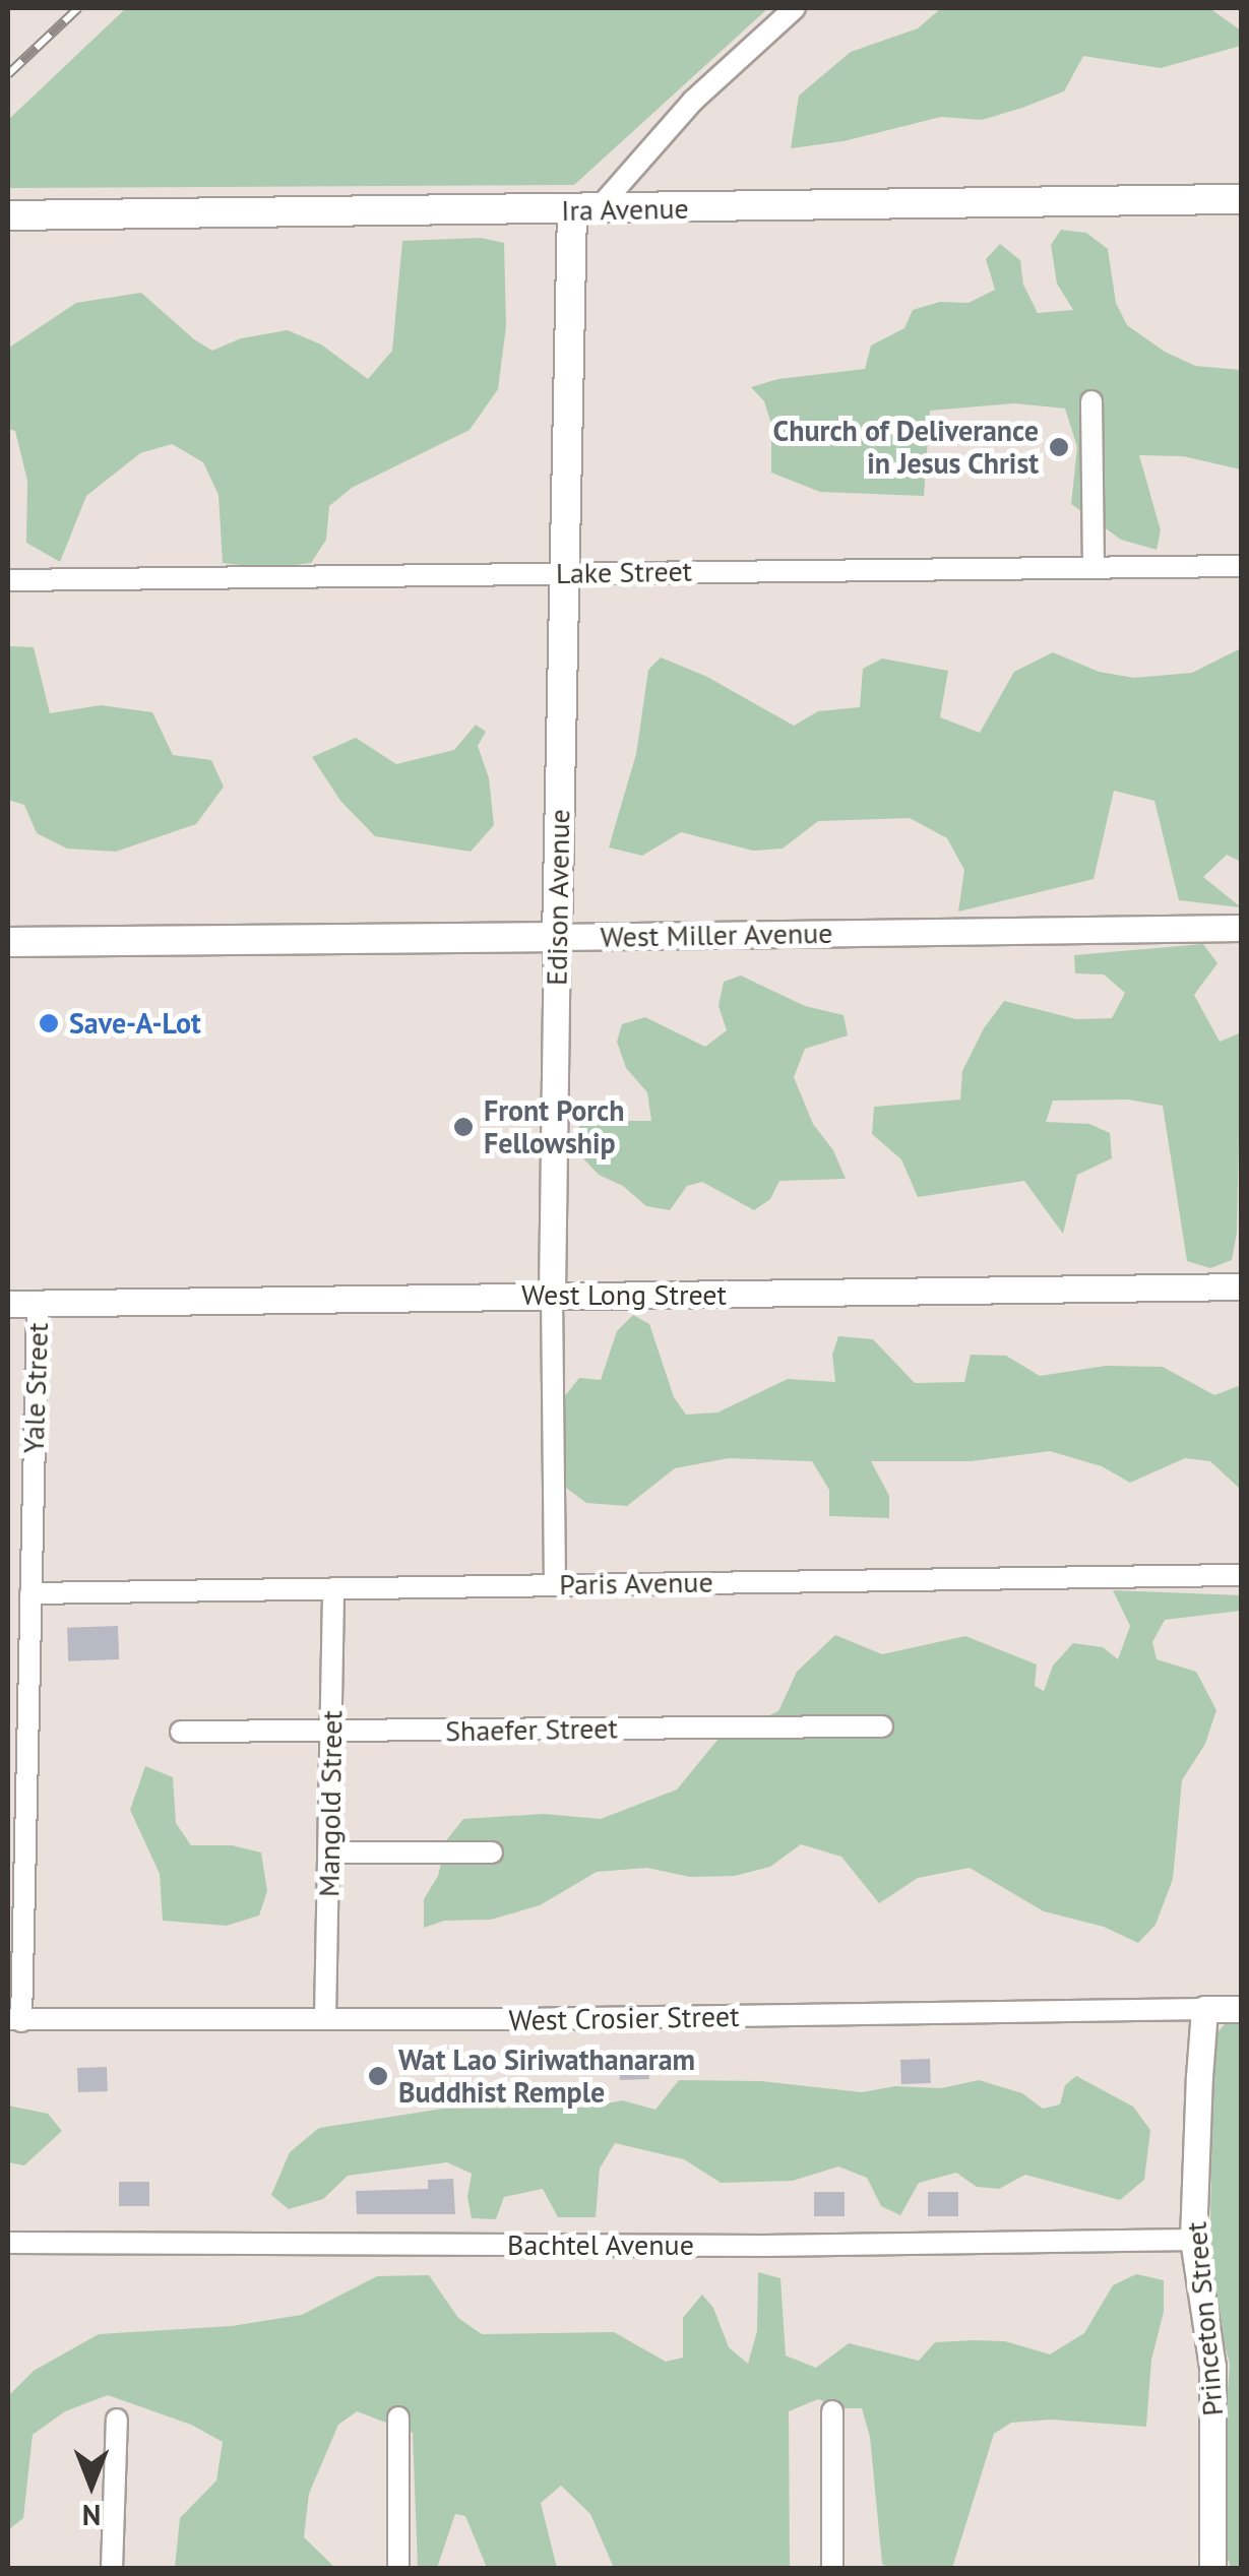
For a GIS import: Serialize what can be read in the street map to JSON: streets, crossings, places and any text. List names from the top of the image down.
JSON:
{
  "streets": {
    "main road": ["Ira Avenue", "Edison Avenue", "West Miller Avenue"],
    "street": [
      "Lake Street",
      "West Long Street",
      "Yale Street",
      "Paris Avenue",
      "Shaefer Street",
      "Mangold Street",
      "West Crosier Street",
      "Bachtel Avenue",
      "Princeton Street"
    ]
  },
  "crossings": [
    ["Ira Avenue", "Edison Avenue"],
    ["Lake Street", "Edison Avenue"],
    ["Edison Avenue", "West Miller Avenue"],
    ["Edison Avenue", "West Long Street"],
    ["Edison Avenue", "Paris Avenue"],
    ["West Long Street", "Yale Street"],
    ["Yale Street", "Paris Avenue"],
    ["Yale Street", "West Crosier Street"],
    ["Paris Avenue", "Mangold Street"],
    ["Shaefer Street", "Mangold Street"],
    ["Mangold Street", "West Crosier Street"],
    ["West Crosier Street", "Princeton Street"],
    ["Bachtel Avenue", "Princeton Street"]
  ],
  "places": [
    "Church of Deliverance in Jesus Christ",
    "Save-A-Lot",
    "Front Porch Fellowship",
    "Wat Lao Siriwathanaram Buddhist Remple"
  ],
  "north": "bottom"
}
